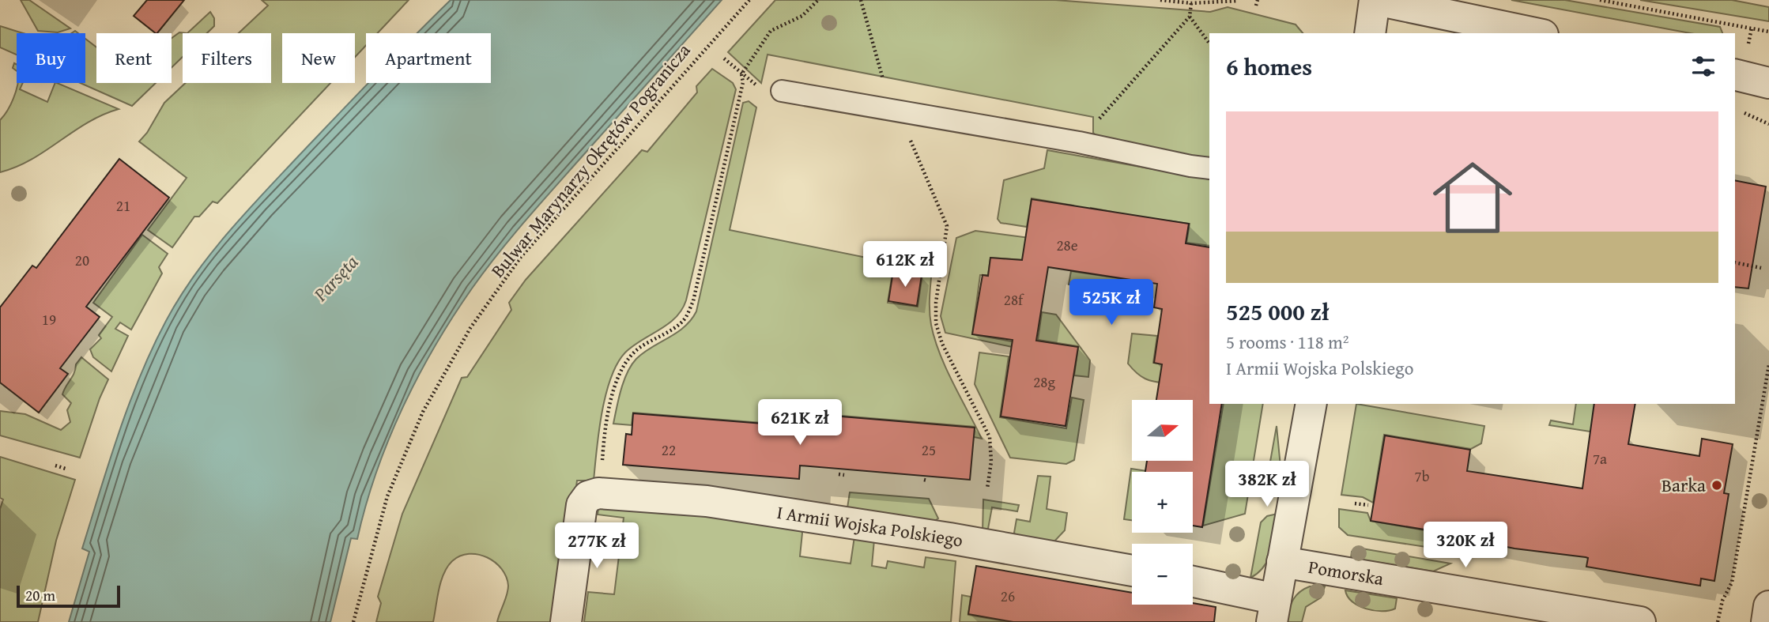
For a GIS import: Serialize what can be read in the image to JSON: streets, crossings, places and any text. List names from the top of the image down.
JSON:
{
  "streets": {
    "street": ["I Armii Wojska Polskiego", "Pomorska"],
    "path": ["Bulwar Marynarzy Okrętów Pogranicza"]
  },
  "water": ["Parsęta"],
  "places": ["Barka"],
  "house_numbers": [
    "21",
    "28e",
    "20",
    "28f",
    "19",
    "28g",
    "22",
    "25",
    "7a",
    "7b",
    "26"
  ],
  "scale_bar": "20 m",
  "north": "right",
  "page": {
    "chip": [
      "Buy",
      "Rent",
      "Filters",
      "New",
      "Apartment"
    ],
    "heading": "6 homes",
    "list": [
      {
        "name": "525 000 zł",
        "note": "5 rooms · 118 m² · I Armii Wojska Polskiego"
      }
    ],
    "price": [
      "612K zł",
      "525K zł",
      "621K zł",
      "382K zł",
      "320K zł",
      "277K zł"
    ],
    "map_buttons": ["+", "−"],
    "scale": "20 m"
  }
}
